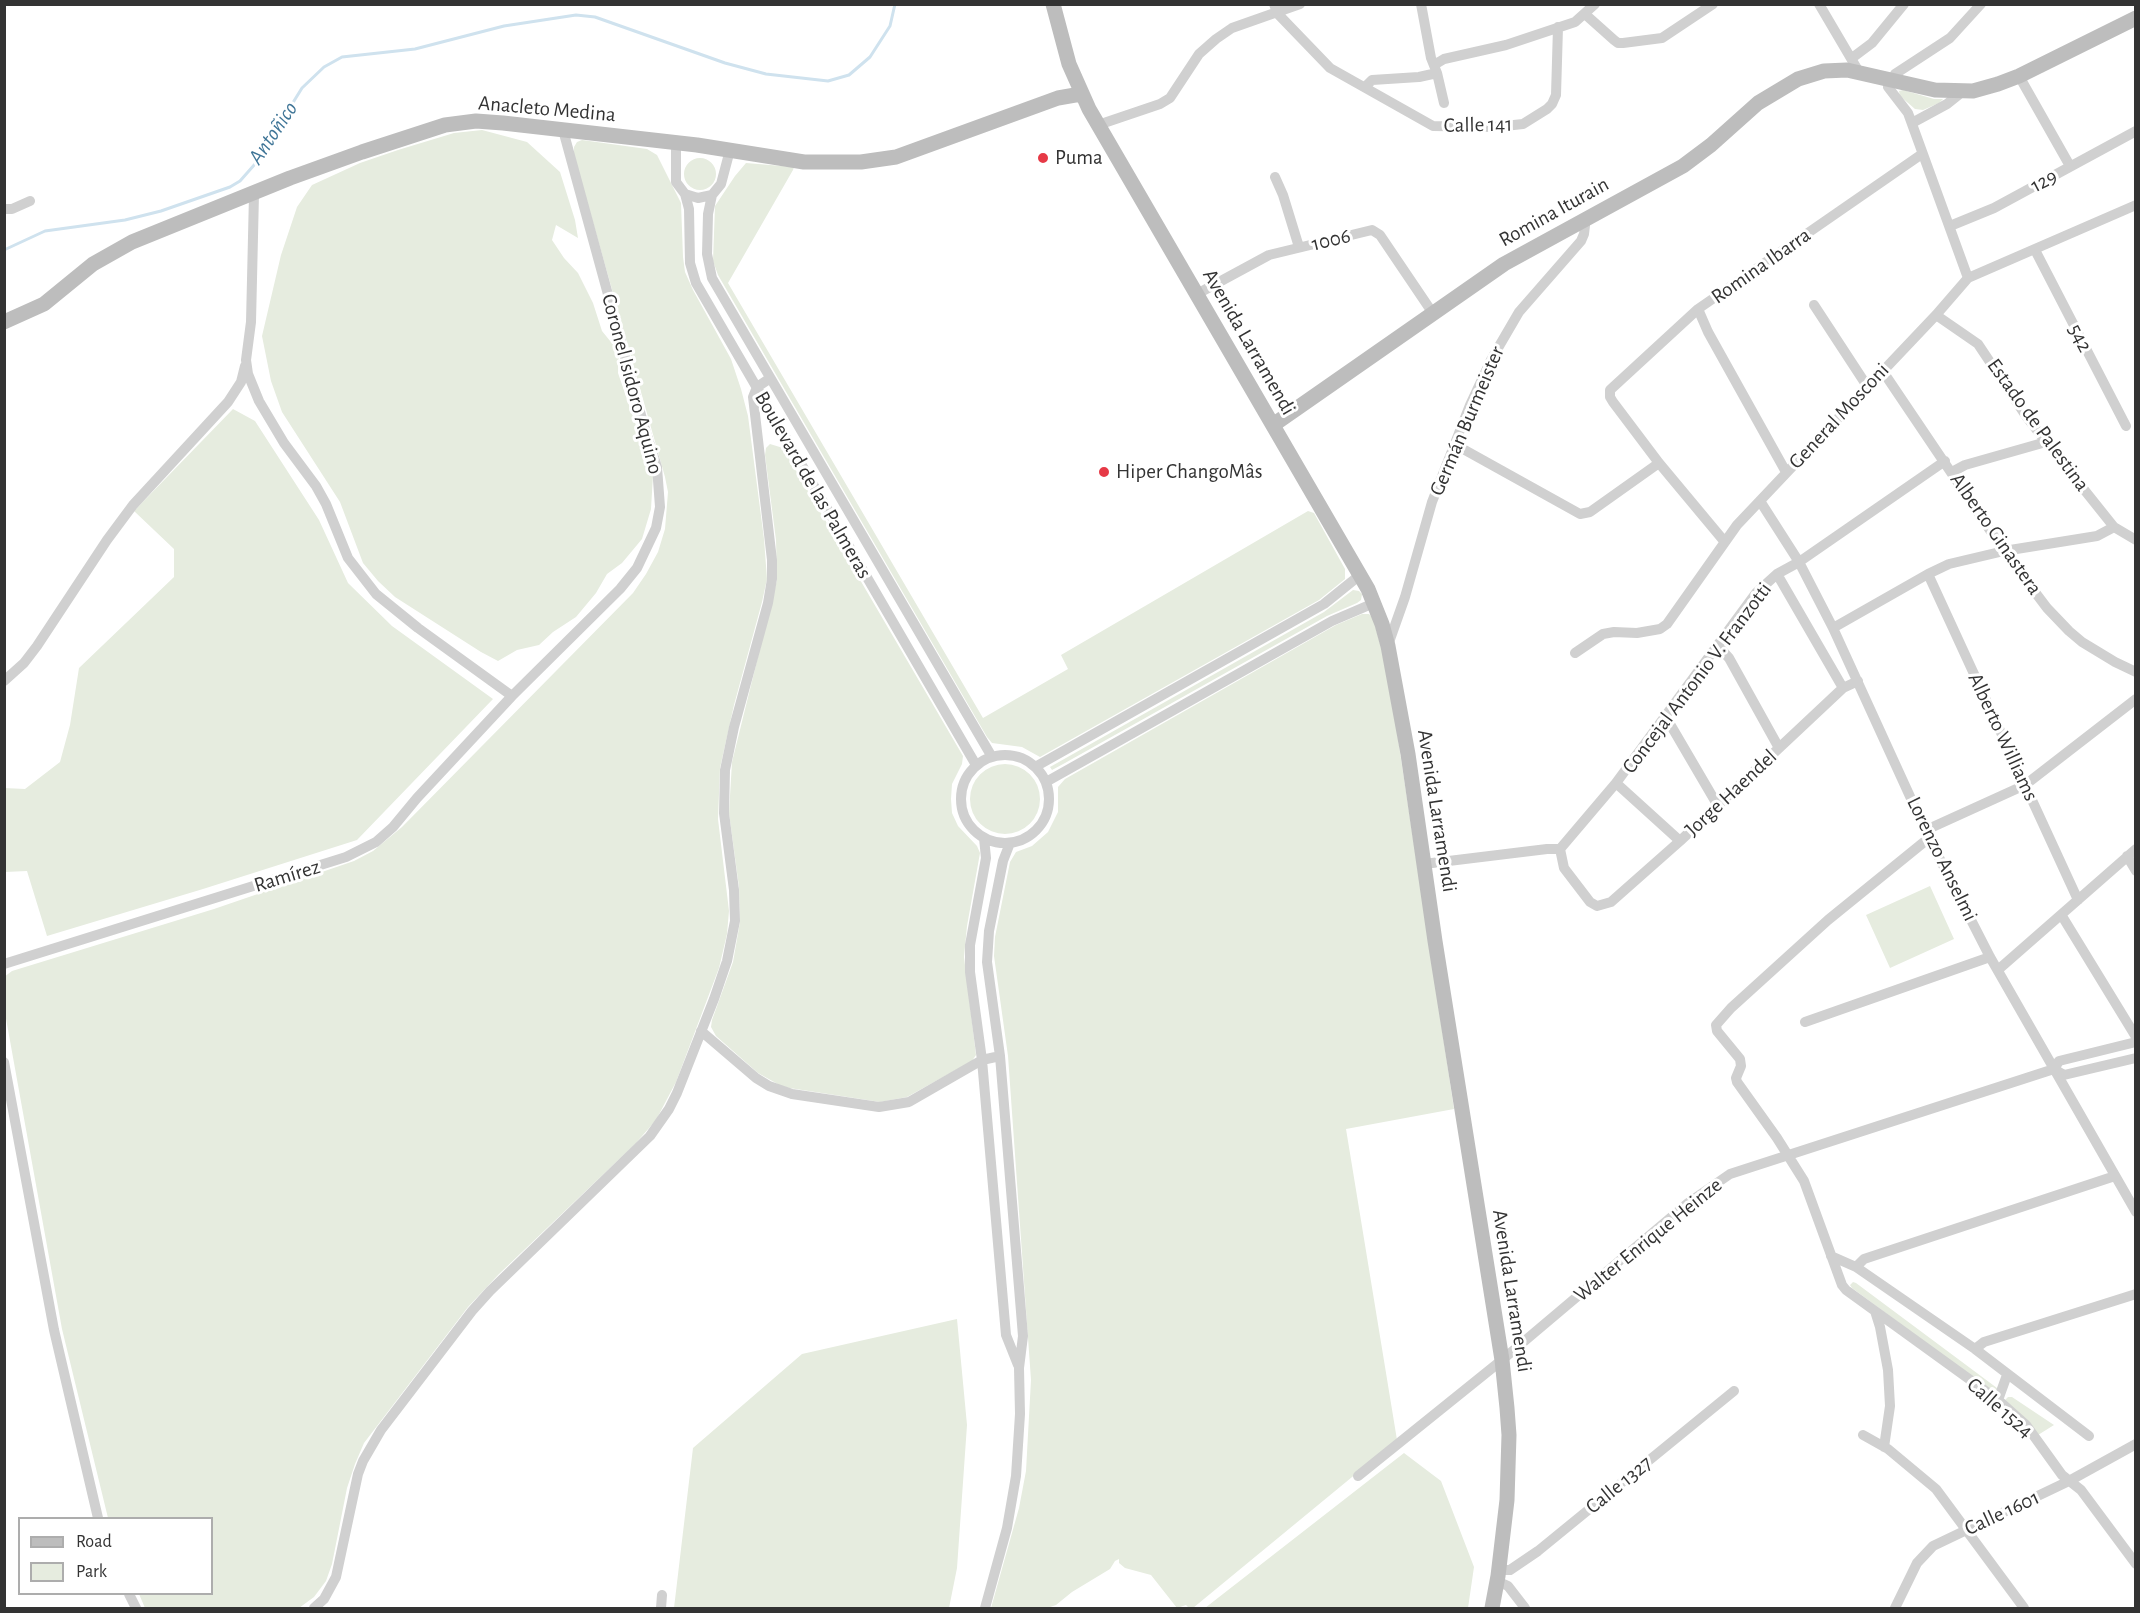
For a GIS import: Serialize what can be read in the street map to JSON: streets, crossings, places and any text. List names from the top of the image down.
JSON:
{
  "streets": {
    "street": [
      "Anacleto Medina",
      "Calle 141",
      "129",
      "Romina Iturain",
      "1006",
      "Romina Ibarra",
      "542",
      "Avenida Larramendi",
      "Coronel Isidoro Aquino",
      "General Mosconi",
      "Germán Burmeister",
      "Estado de Palestina",
      "Boulevard de las Palmeras",
      "Alberto Ginastera",
      "Concejal Antonio V. Franzotti",
      "Alberto Williams",
      "Jorge Haendel",
      "Lorenzo Anselmi",
      "Ramírez",
      "Walter Enrique Heinze",
      "Calle 1524",
      "Calle 1327",
      "Calle 1601"
    ]
  },
  "crossings": [
    ["Anacleto Medina", "Avenida Larramendi"],
    ["Anacleto Medina", "Coronel Isidoro Aquino"],
    ["Anacleto Medina", "Boulevard de las Palmeras"],
    ["Romina Iturain", "1006"],
    ["Romina Iturain", "Avenida Larramendi"],
    ["Romina Iturain", "Germán Burmeister"],
    ["1006", "Avenida Larramendi"],
    ["542", "General Mosconi"],
    ["Avenida Larramendi", "Germán Burmeister"],
    ["Avenida Larramendi", "Walter Enrique Heinze"],
    ["Avenida Larramendi", "Calle 1327"],
    ["Coronel Isidoro Aquino", "Ramírez"],
    ["General Mosconi", "Estado de Palestina"],
    ["General Mosconi", "Alberto Ginastera"],
    ["General Mosconi", "Lorenzo Anselmi"],
    ["Alberto Ginastera", "Concejal Antonio V. Franzotti"],
    ["Concejal Antonio V. Franzotti", "Jorge Haendel"],
    ["Concejal Antonio V. Franzotti", "Lorenzo Anselmi"],
    ["Jorge Haendel", "Lorenzo Anselmi"],
    ["Lorenzo Anselmi", "Walter Enrique Heinze"],
    ["Calle 1524", "Calle 1601"]
  ],
  "water": ["Antoñico"],
  "places": ["Puma", "Hiper ChangoMâs"],
  "legend": ["Road", "Park"]
}
